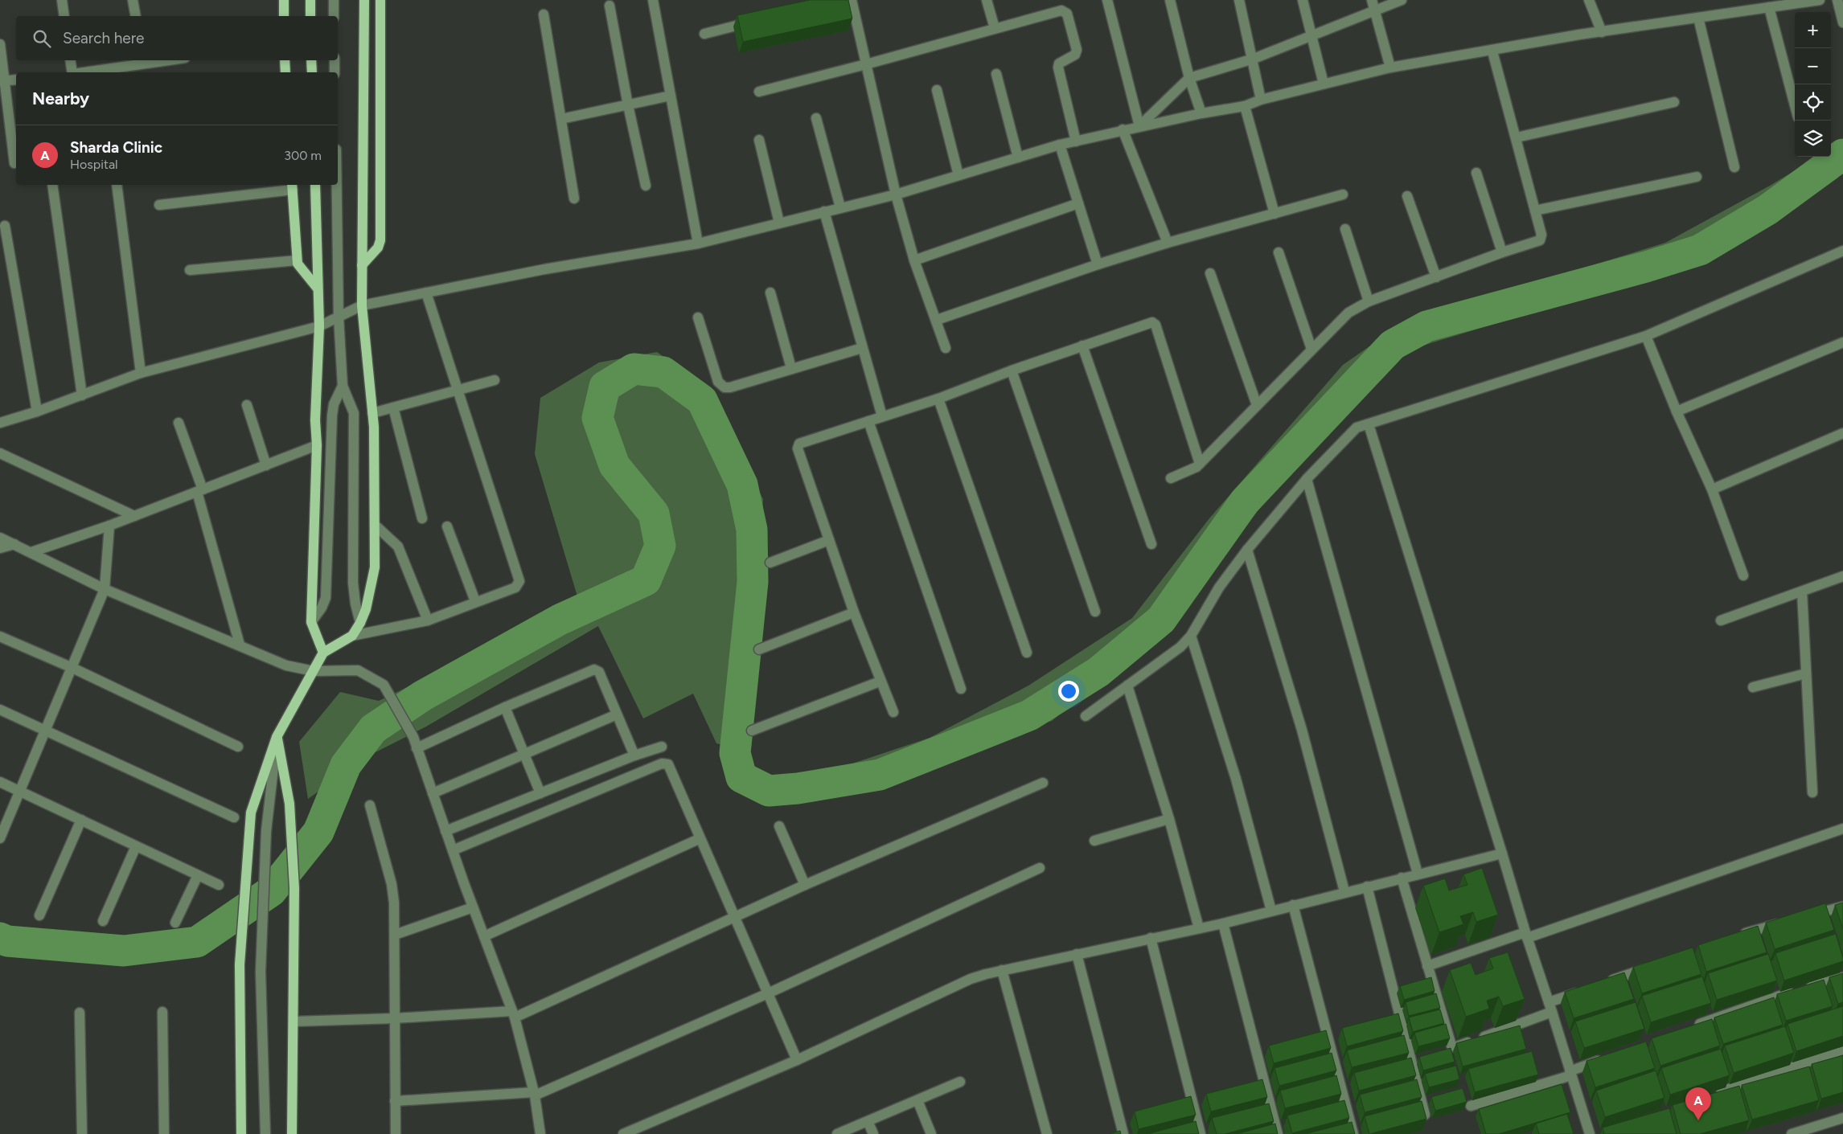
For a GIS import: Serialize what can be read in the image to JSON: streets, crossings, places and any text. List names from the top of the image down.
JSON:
{
  "page": {
    "map_buttons": ["+", "−"],
    "search": "Search here",
    "heading": "Nearby",
    "list": [
      {
        "mark": "A",
        "name": "Sharda Clinic",
        "note": "Hospital",
        "value": "300 m"
      }
    ],
    "pins": "A"
  }
}
